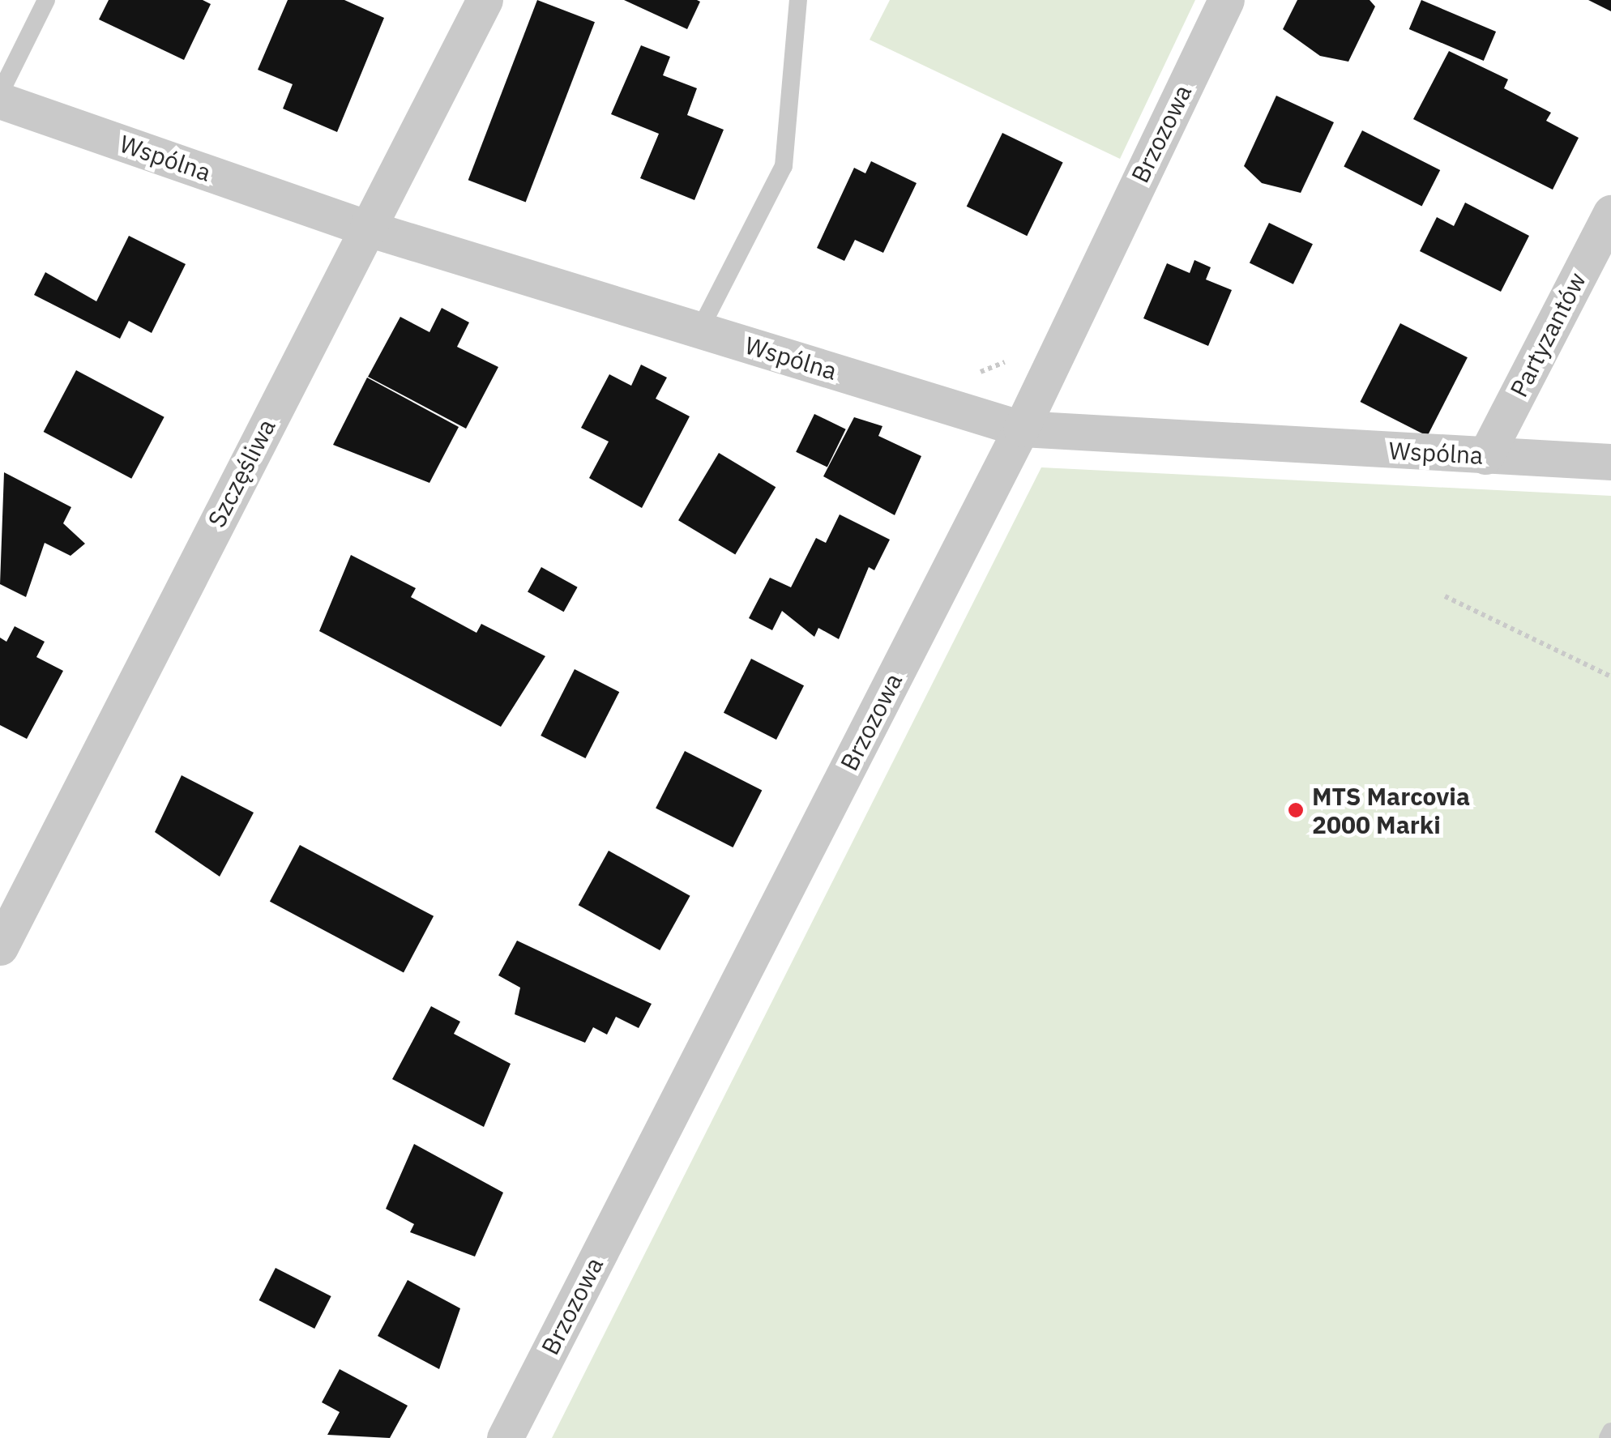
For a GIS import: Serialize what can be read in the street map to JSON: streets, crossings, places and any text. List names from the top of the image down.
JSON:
{
  "streets": {
    "street": [
      "Brzozowa",
      "Wspólna",
      "Partyzantów",
      "Szczęśliwa"
    ]
  },
  "crossings": [
    ["Brzozowa", "Wspólna"],
    ["Wspólna", "Partyzantów"],
    ["Wspólna", "Szczęśliwa"]
  ],
  "places": ["MTS Marcovia 2000 Marki"]
}
